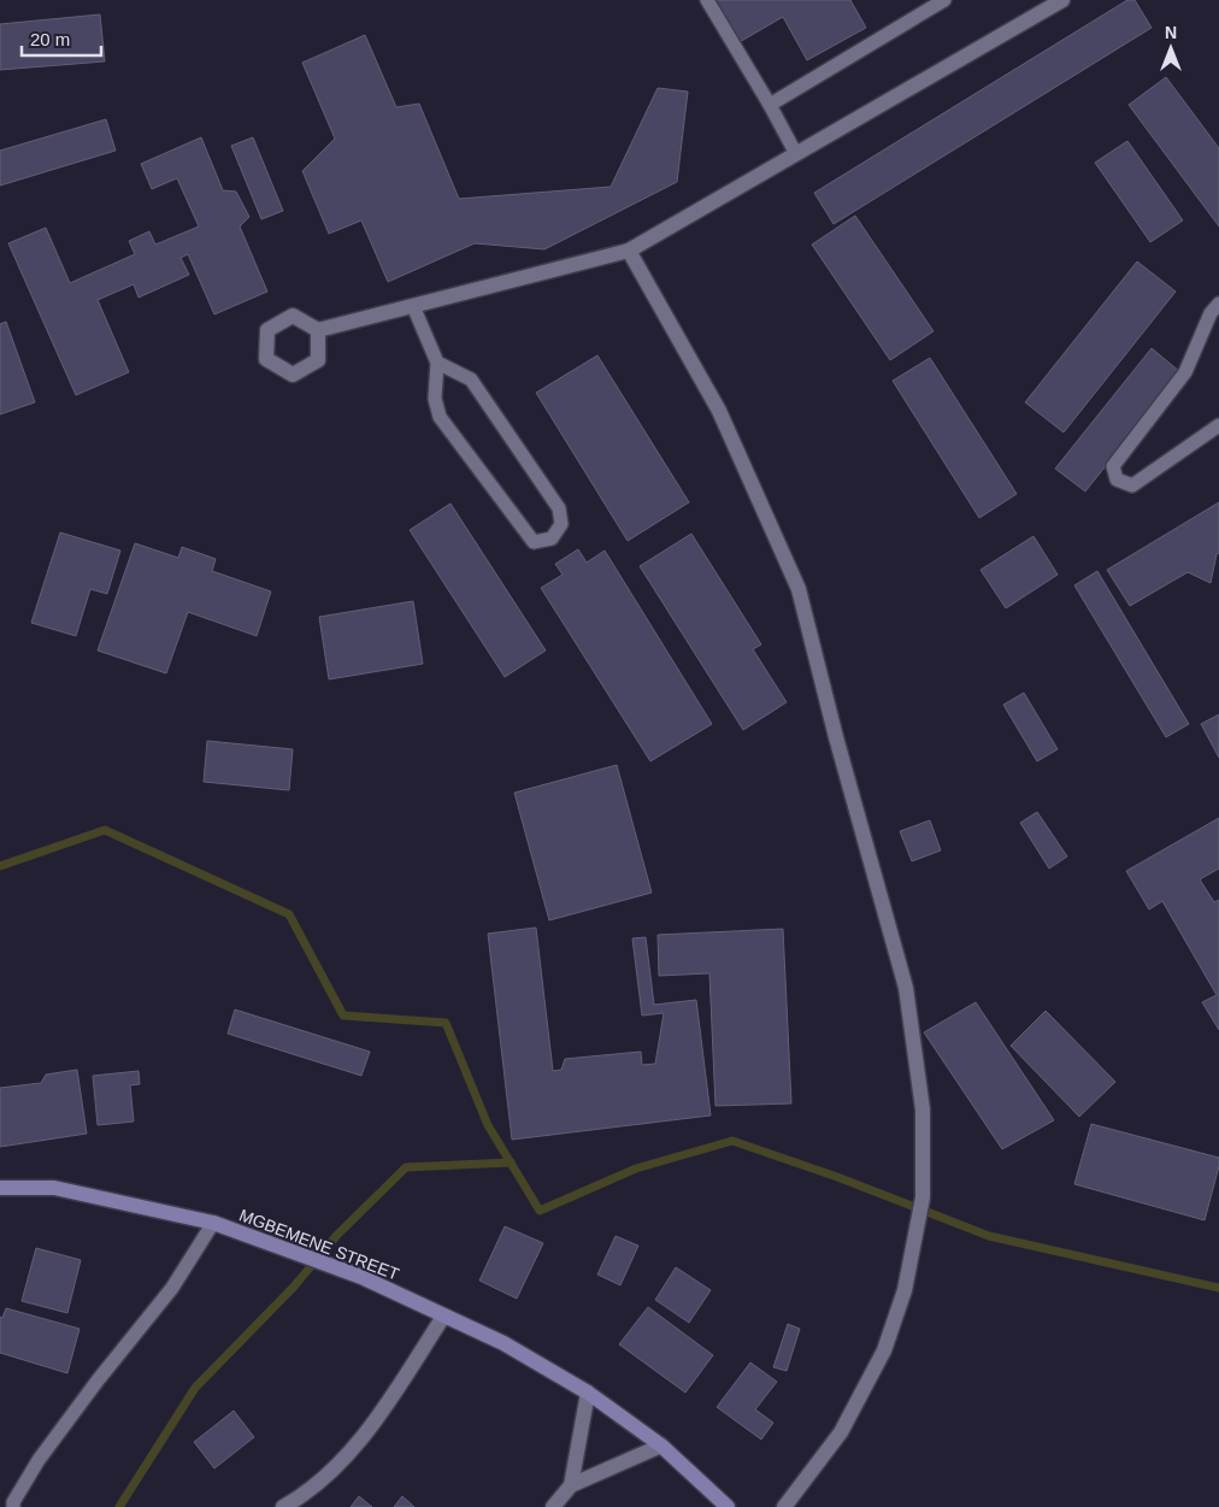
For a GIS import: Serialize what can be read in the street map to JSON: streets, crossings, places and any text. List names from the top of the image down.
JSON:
{
  "streets": {
    "main road": ["MGBEMENE STREET"]
  },
  "scale_bar": "20 m",
  "north": "top"
}
